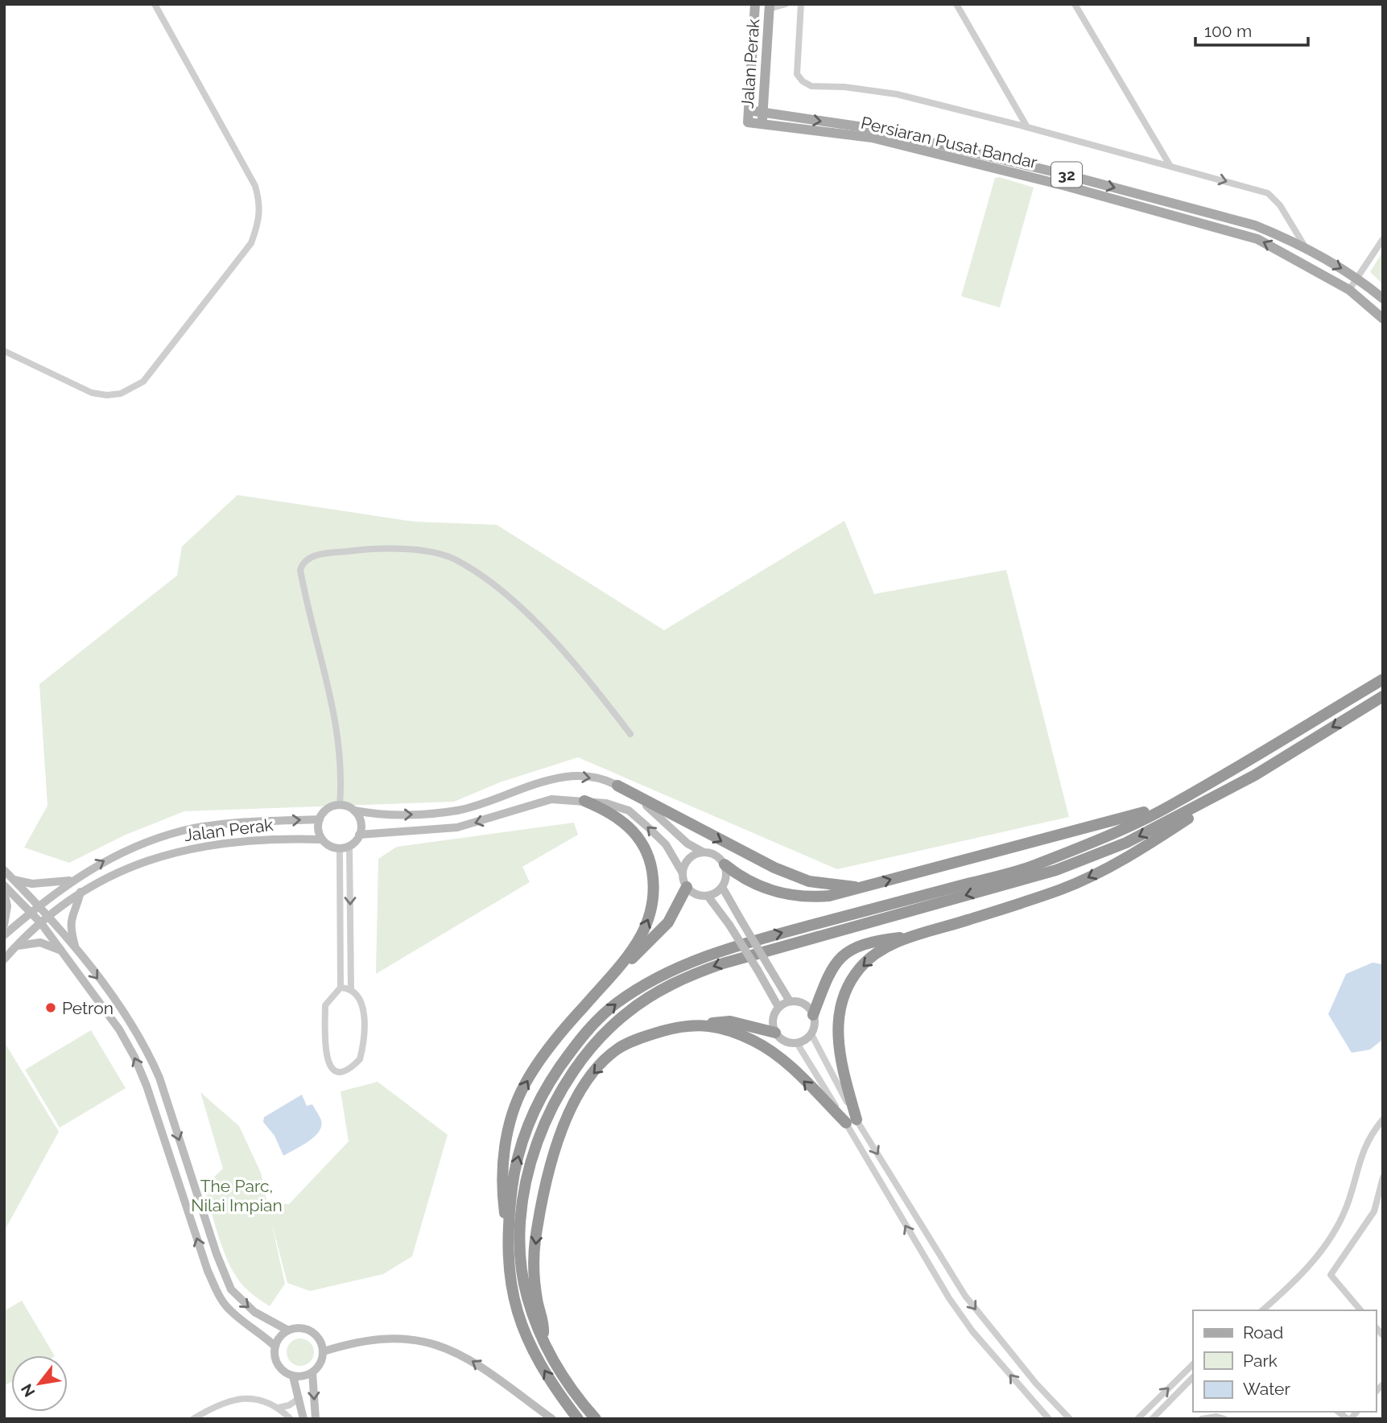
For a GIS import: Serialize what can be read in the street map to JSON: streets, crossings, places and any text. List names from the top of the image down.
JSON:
{
  "streets": {
    "main road": ["Jalan Perak", "Persiaran Pusat Bandar", "32"]
  },
  "crossings": [
    ["Jalan Perak", "Persiaran Pusat Bandar"]
  ],
  "parks": ["The Parc, Nilai Impian"],
  "places": ["Petron"],
  "legend": ["Road", "Park", "Water"],
  "scale_bar": "100 m",
  "north": "bottom left"
}
